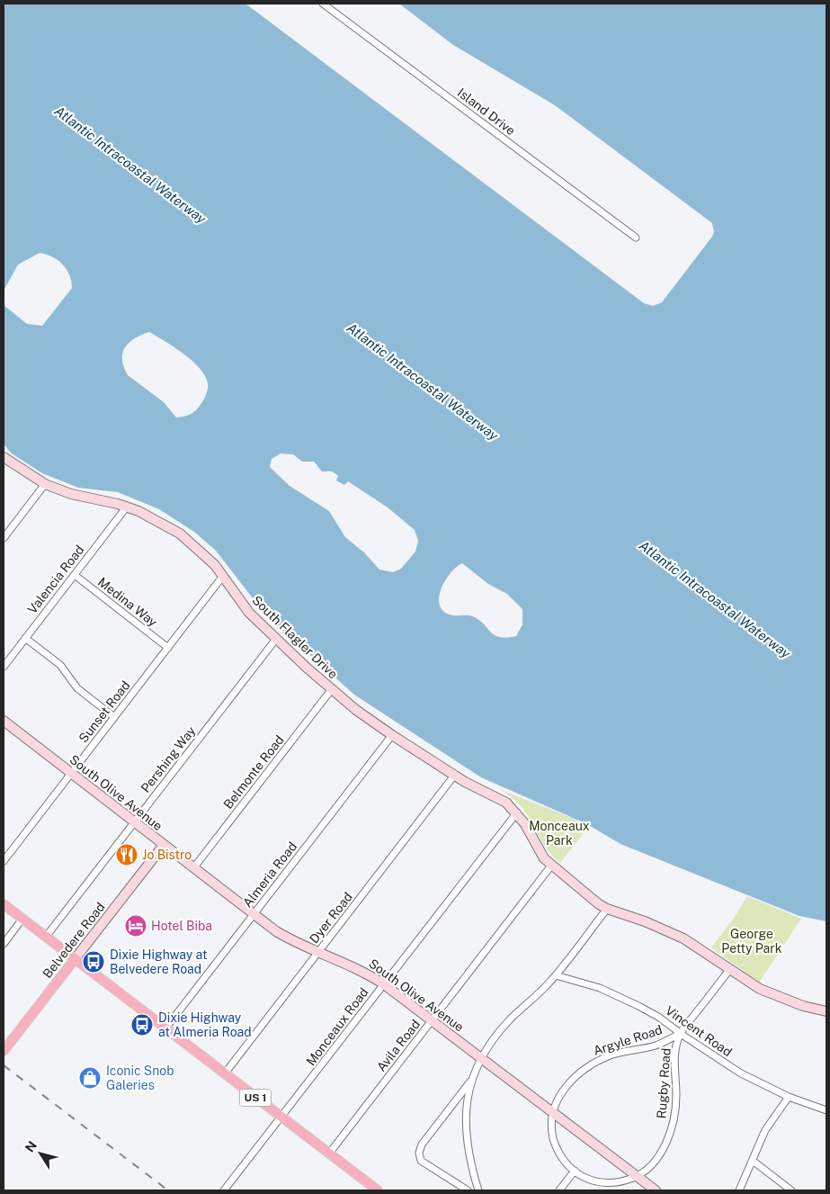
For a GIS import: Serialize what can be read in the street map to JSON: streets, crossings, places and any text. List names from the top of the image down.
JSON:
{
  "streets": {
    "main road": ["Belvedere Road", "US 1"],
    "street": [
      "Island Drive",
      "Valencia Road",
      "Medina Way",
      "South Flagler Drive",
      "Sunset Road",
      "Pershing Way",
      "Belmonte Road",
      "South Olive Avenue",
      "Almeria Road",
      "Dyer Road",
      "Monceaux Road",
      "Vincent Road",
      "Argyle Road",
      "Avila Road",
      "Rugby Road"
    ]
  },
  "crossings": [
    ["Valencia Road", "Medina Way"],
    ["Valencia Road", "South Flagler Drive"],
    ["Medina Way", "Sunset Road"],
    ["South Flagler Drive", "Sunset Road"],
    ["South Flagler Drive", "Pershing Way"],
    ["South Flagler Drive", "Belmonte Road"],
    ["South Flagler Drive", "Almeria Road"],
    ["South Flagler Drive", "Dyer Road"],
    ["South Flagler Drive", "Monceaux Road"],
    ["South Flagler Drive", "Avila Road"],
    ["Sunset Road", "South Olive Avenue"],
    ["Pershing Way", "South Olive Avenue"],
    ["Pershing Way", "US 1"],
    ["Belmonte Road", "South Olive Avenue"],
    ["South Olive Avenue", "Almeria Road"],
    ["South Olive Avenue", "Dyer Road"],
    ["South Olive Avenue", "Belvedere Road"],
    ["South Olive Avenue", "Monceaux Road"],
    ["South Olive Avenue", "Argyle Road"],
    ["South Olive Avenue", "Avila Road"],
    ["South Olive Avenue", "Rugby Road"],
    ["Almeria Road", "US 1"],
    ["Dyer Road", "US 1"],
    ["Belvedere Road", "US 1"],
    ["Monceaux Road", "US 1"],
    ["Vincent Road", "Argyle Road"],
    ["Vincent Road", "Rugby Road"],
    ["Argyle Road", "Rugby Road"],
    ["Avila Road", "US 1"]
  ],
  "water": ["Atlantic Intracoastal Waterway"],
  "parks": ["Monceaux Park", "George Petty Park"],
  "places": {
    "restaurant": ["Jo Bistro"],
    "hotel": ["Hotel Biba"],
    "bus stop": ["Dixie Highway at Belvedere Road", "Dixie Highway at Almeria Road"],
    "shop": ["Iconic Snob Galeries"]
  },
  "north": "top left"
}
